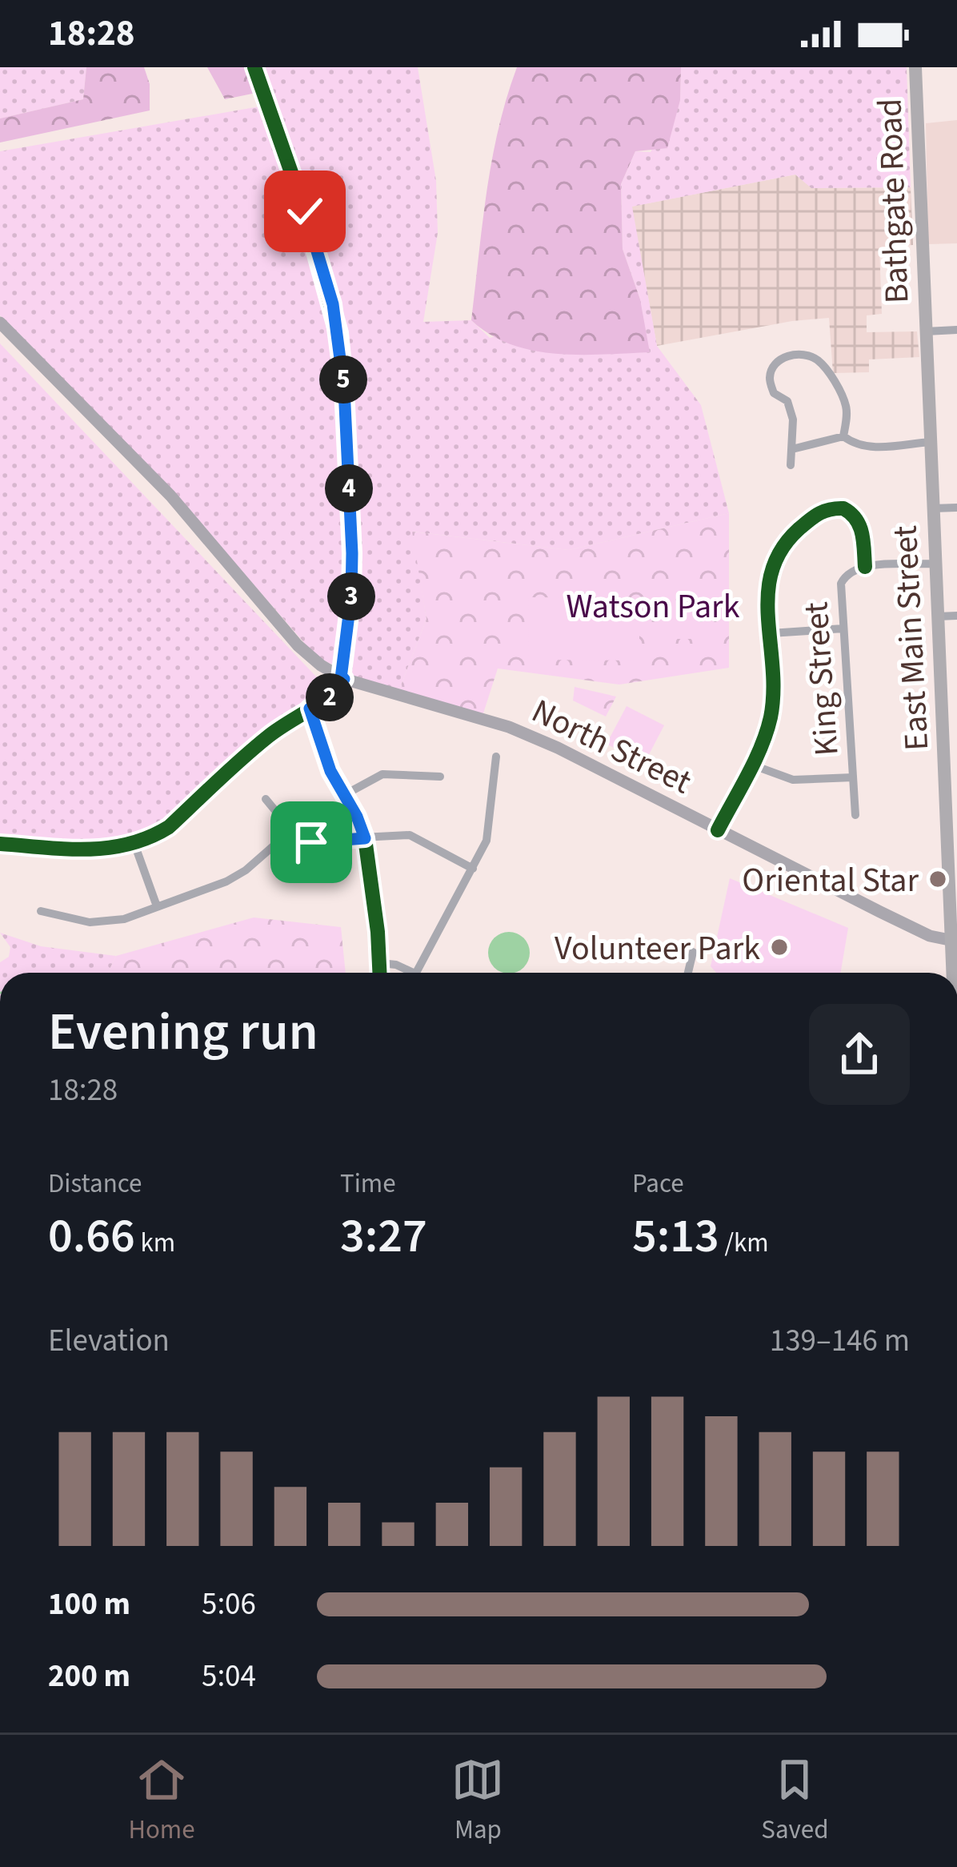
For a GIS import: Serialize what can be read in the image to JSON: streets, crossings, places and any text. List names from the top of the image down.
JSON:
{
  "streets": {
    "main road": ["Bathgate Road", "East Main Street", "North Street"],
    "street": ["King Street"]
  },
  "crossings": [
    ["Bathgate Road", "East Main Street"],
    ["East Main Street", "King Street"],
    ["East Main Street", "North Street"]
  ],
  "parks": ["Watson Park"],
  "places": ["Oriental Star", "Volunteer Park"],
  "page": {
    "status": "18:28",
    "pins": [
      "5",
      "4",
      "3",
      "2"
    ],
    "heading": ["Evening run", "18:28"],
    "stats": [
      ["Distance", "0.66 km"],
      ["Time", "3:27"],
      ["Pace", "5:13 /km"]
    ],
    "chart": ["Elevation", "139–146 m"],
    "list": [
      {
        "name": "100 m",
        "note": "5:06"
      },
      {
        "name": "200 m",
        "note": "5:04"
      }
    ],
    "tabs": ["Home", "Map", "Saved"]
  }
}
